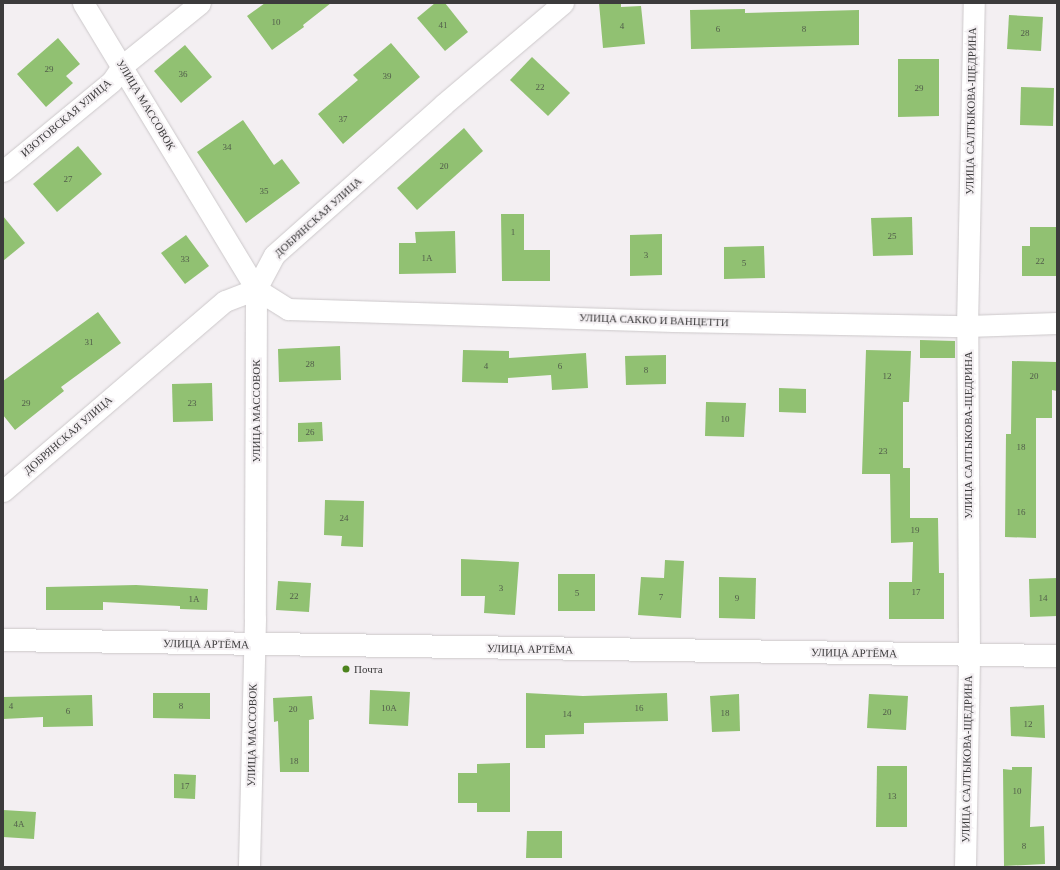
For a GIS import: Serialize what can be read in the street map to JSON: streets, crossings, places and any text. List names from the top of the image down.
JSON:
{
  "streets": {
    "street": [
      "УЛИЦА МАССОВОК",
      "УЛИЦА САЛТЫКОВА-ЩЕДРИНА",
      "ИЗОТОВСКАЯ УЛИЦА",
      "ДОБРЯНСКАЯ УЛИЦА",
      "УЛИЦА САККО И ВАНЦЕТТИ",
      "УЛИЦА АРТЁМА"
    ]
  },
  "crossings": [
    ["УЛИЦА МАССОВОК", "ИЗОТОВСКАЯ УЛИЦА"],
    ["УЛИЦА МАССОВОК", "ДОБРЯНСКАЯ УЛИЦА"],
    ["УЛИЦА МАССОВОК", "УЛИЦА САККО И ВАНЦЕТТИ"],
    ["УЛИЦА МАССОВОК", "УЛИЦА АРТЁМА"],
    ["УЛИЦА САЛТЫКОВА-ЩЕДРИНА", "УЛИЦА САККО И ВАНЦЕТТИ"],
    ["УЛИЦА САЛТЫКОВА-ЩЕДРИНА", "УЛИЦА АРТЁМА"],
    ["ДОБРЯНСКАЯ УЛИЦА", "УЛИЦА САККО И ВАНЦЕТТИ"]
  ],
  "places": ["Почта"],
  "house_numbers": [
    "10",
    "41",
    "4",
    "6",
    "8",
    "28",
    "29",
    "36",
    "39",
    "22",
    "29",
    "37",
    "34",
    "20",
    "27",
    "35",
    "1",
    "25",
    "3",
    "1А",
    "33",
    "22",
    "5",
    "31",
    "28",
    "4",
    "6",
    "8",
    "12",
    "20",
    "29",
    "23",
    "10",
    "26",
    "18",
    "23",
    "16",
    "24",
    "19",
    "3",
    "17",
    "5",
    "22",
    "7",
    "9",
    "14",
    "1А",
    "4",
    "8",
    "10А",
    "16",
    "20",
    "6",
    "20",
    "18",
    "14",
    "12",
    "18",
    "17",
    "10",
    "13",
    "4А",
    "8"
  ]
}
